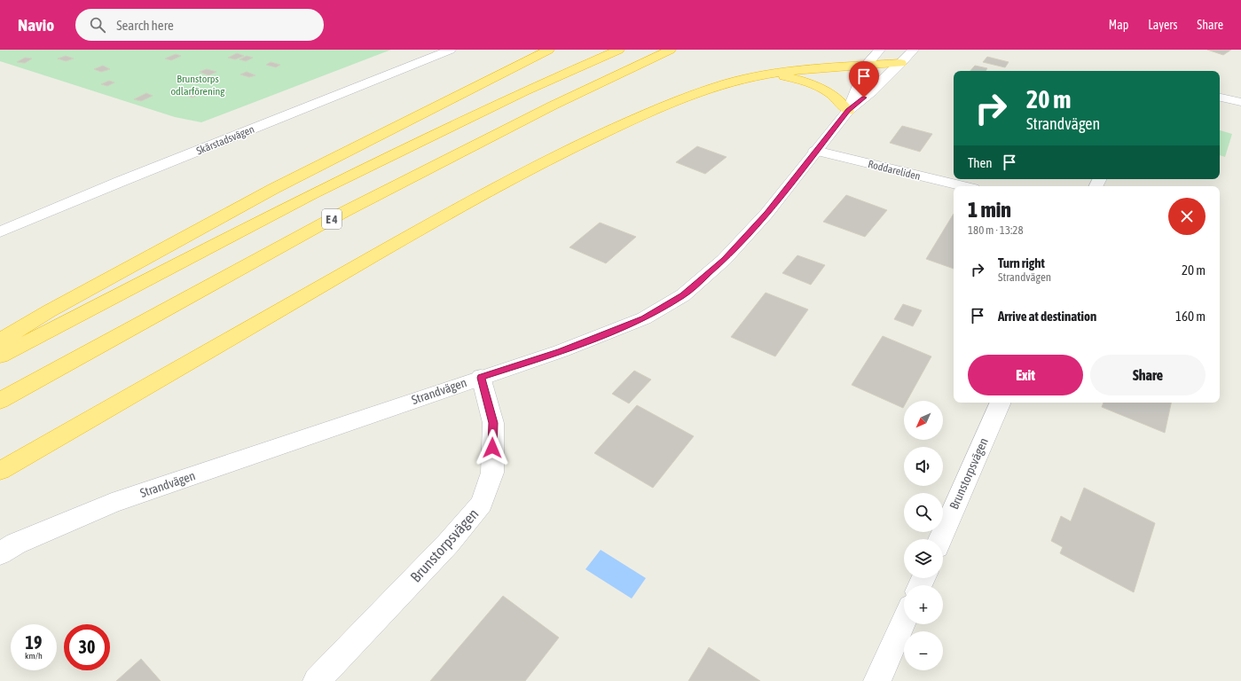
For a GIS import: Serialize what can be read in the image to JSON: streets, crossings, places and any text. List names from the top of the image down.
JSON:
{
  "streets": {
    "highway": ["E 4"],
    "street": [
      "Skärstadsvägen",
      "Roddareliden",
      "Strandvägen",
      "Brunstorpsvägen"
    ]
  },
  "crossings": [
    ["Roddareliden", "Strandvägen"],
    ["Strandvägen", "Brunstorpsvägen"]
  ],
  "parks": ["Brunstorps odlarförening"],
  "north": "bottom left",
  "page": {
    "header": "Navio",
    "search": "Search here",
    "nav": ["Map", "Layers", "Share"],
    "turn": ["20 m", "Strandvägen"],
    "then": "Then",
    "heading": ["1 min", "180 m · 13:28"],
    "list": [
      {
        "name": "Turn right",
        "note": "Strandvägen",
        "value": "20 m"
      },
      {
        "name": "Arrive at destination",
        "value": "160 m"
      }
    ],
    "buttons": ["Exit", "Share"],
    "map_buttons": ["+", "−"],
    "speed": "19 km/h",
    "limit": "30"
  }
}
